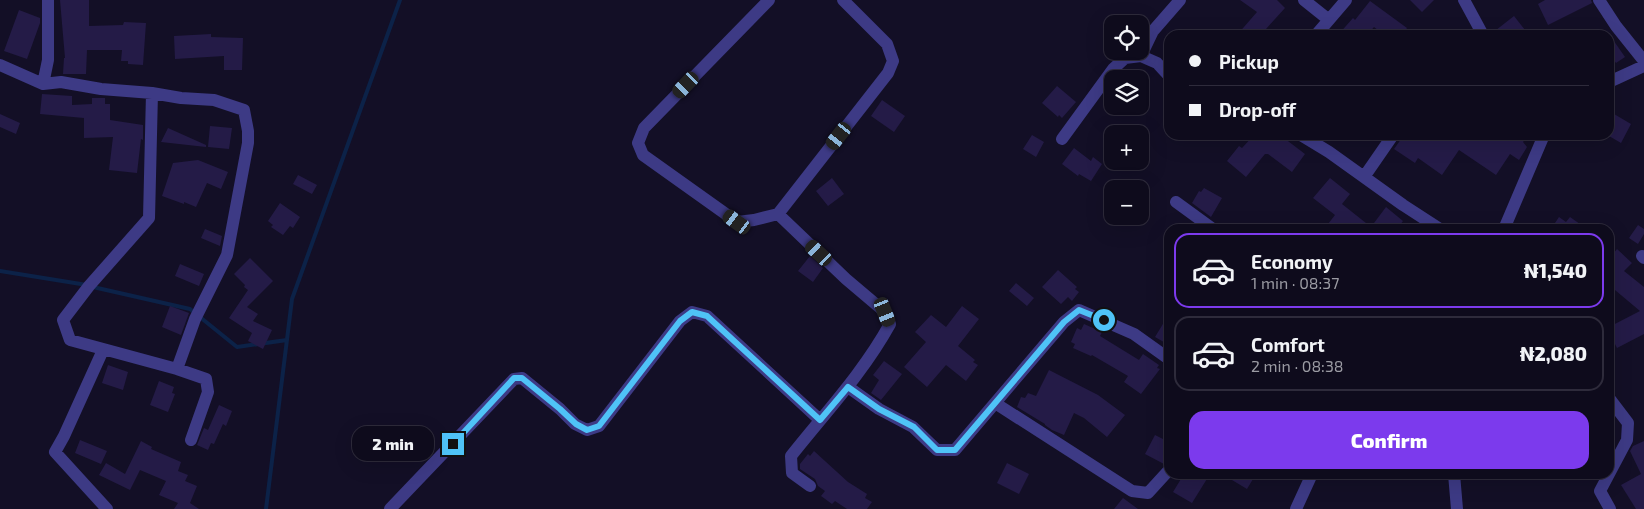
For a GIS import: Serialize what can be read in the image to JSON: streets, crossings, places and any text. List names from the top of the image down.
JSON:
{
  "page": {
    "map_buttons": ["+", "−"],
    "banner": ["Pickup", "Drop-off"],
    "list": [
      {
        "name": "Economy",
        "note": "1 min · 08:37",
        "value": "₦1,540"
      },
      {
        "name": "Comfort",
        "note": "2 min · 08:38",
        "value": "₦2,080"
      }
    ],
    "buttons": "Confirm",
    "bubble": "2 min"
  }
}
